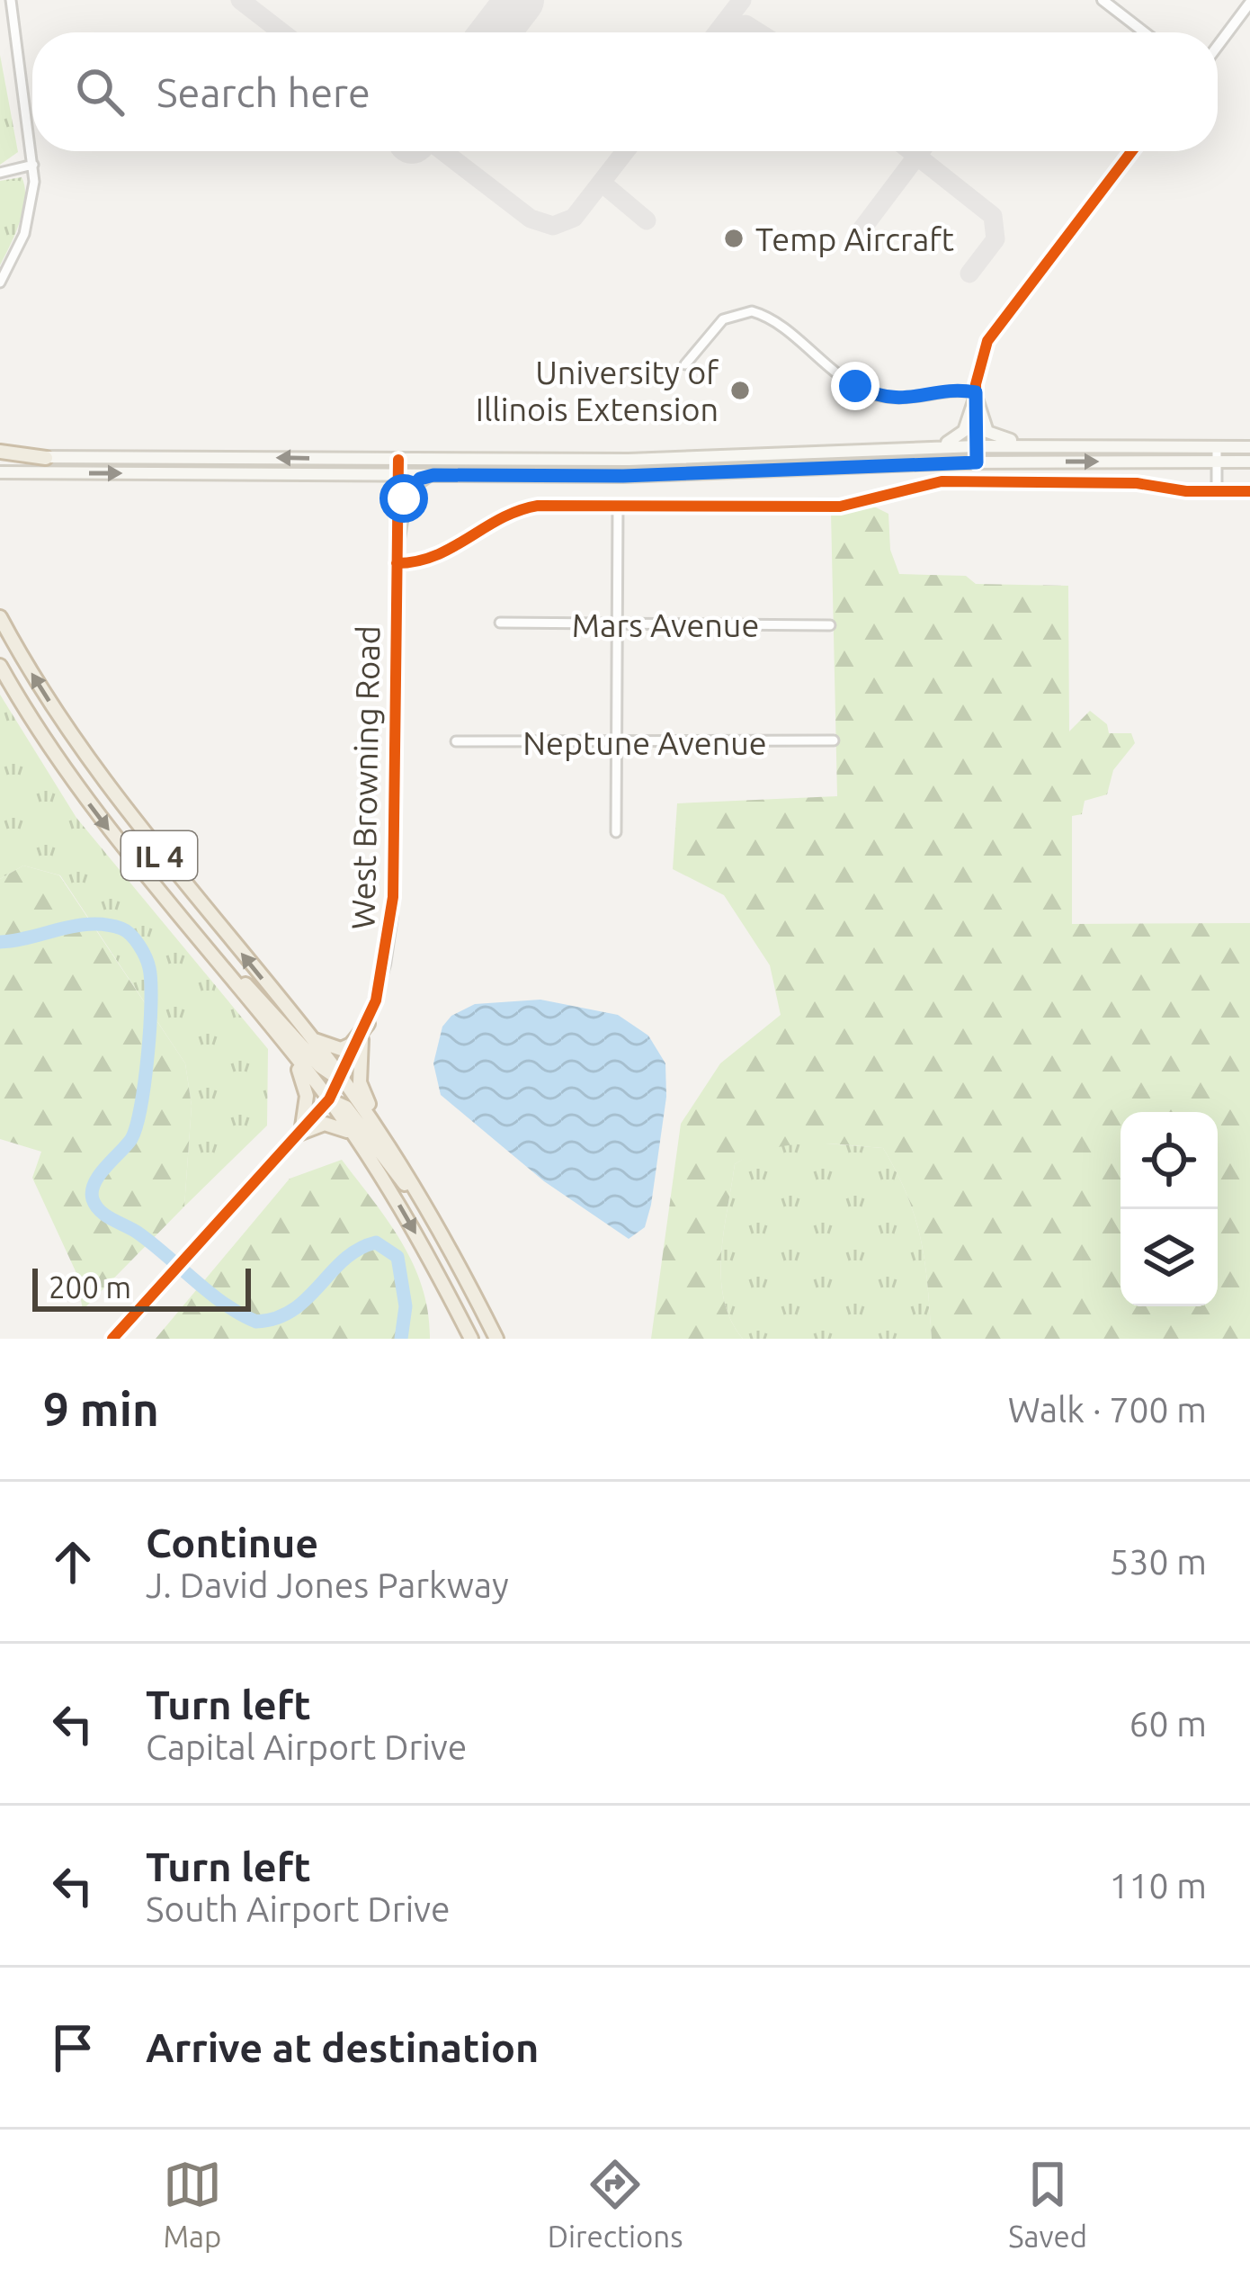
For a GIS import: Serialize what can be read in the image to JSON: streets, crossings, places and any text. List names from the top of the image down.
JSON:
{
  "streets": {
    "highway": ["IL 4"],
    "street": ["Mars Avenue", "Neptune Avenue", "West Browning Road"]
  },
  "crossings": [
    ["West Browning Road", "IL 4"]
  ],
  "places": ["Temp Aircraft", "University of Illinois Extension"],
  "scale_bar": "200 m",
  "page": {
    "search": "Search here",
    "scale": "200 m",
    "heading": ["9 min", "Walk · 700 m"],
    "list": [
      ["Continue", "J. David Jones Parkway", "530 m"],
      ["Turn left", "Capital Airport Drive", "60 m"],
      ["Turn left", "South Airport Drive", "110 m"],
      "Arrive at destination"
    ],
    "nav": ["Map", "Directions", "Saved"]
  }
}
